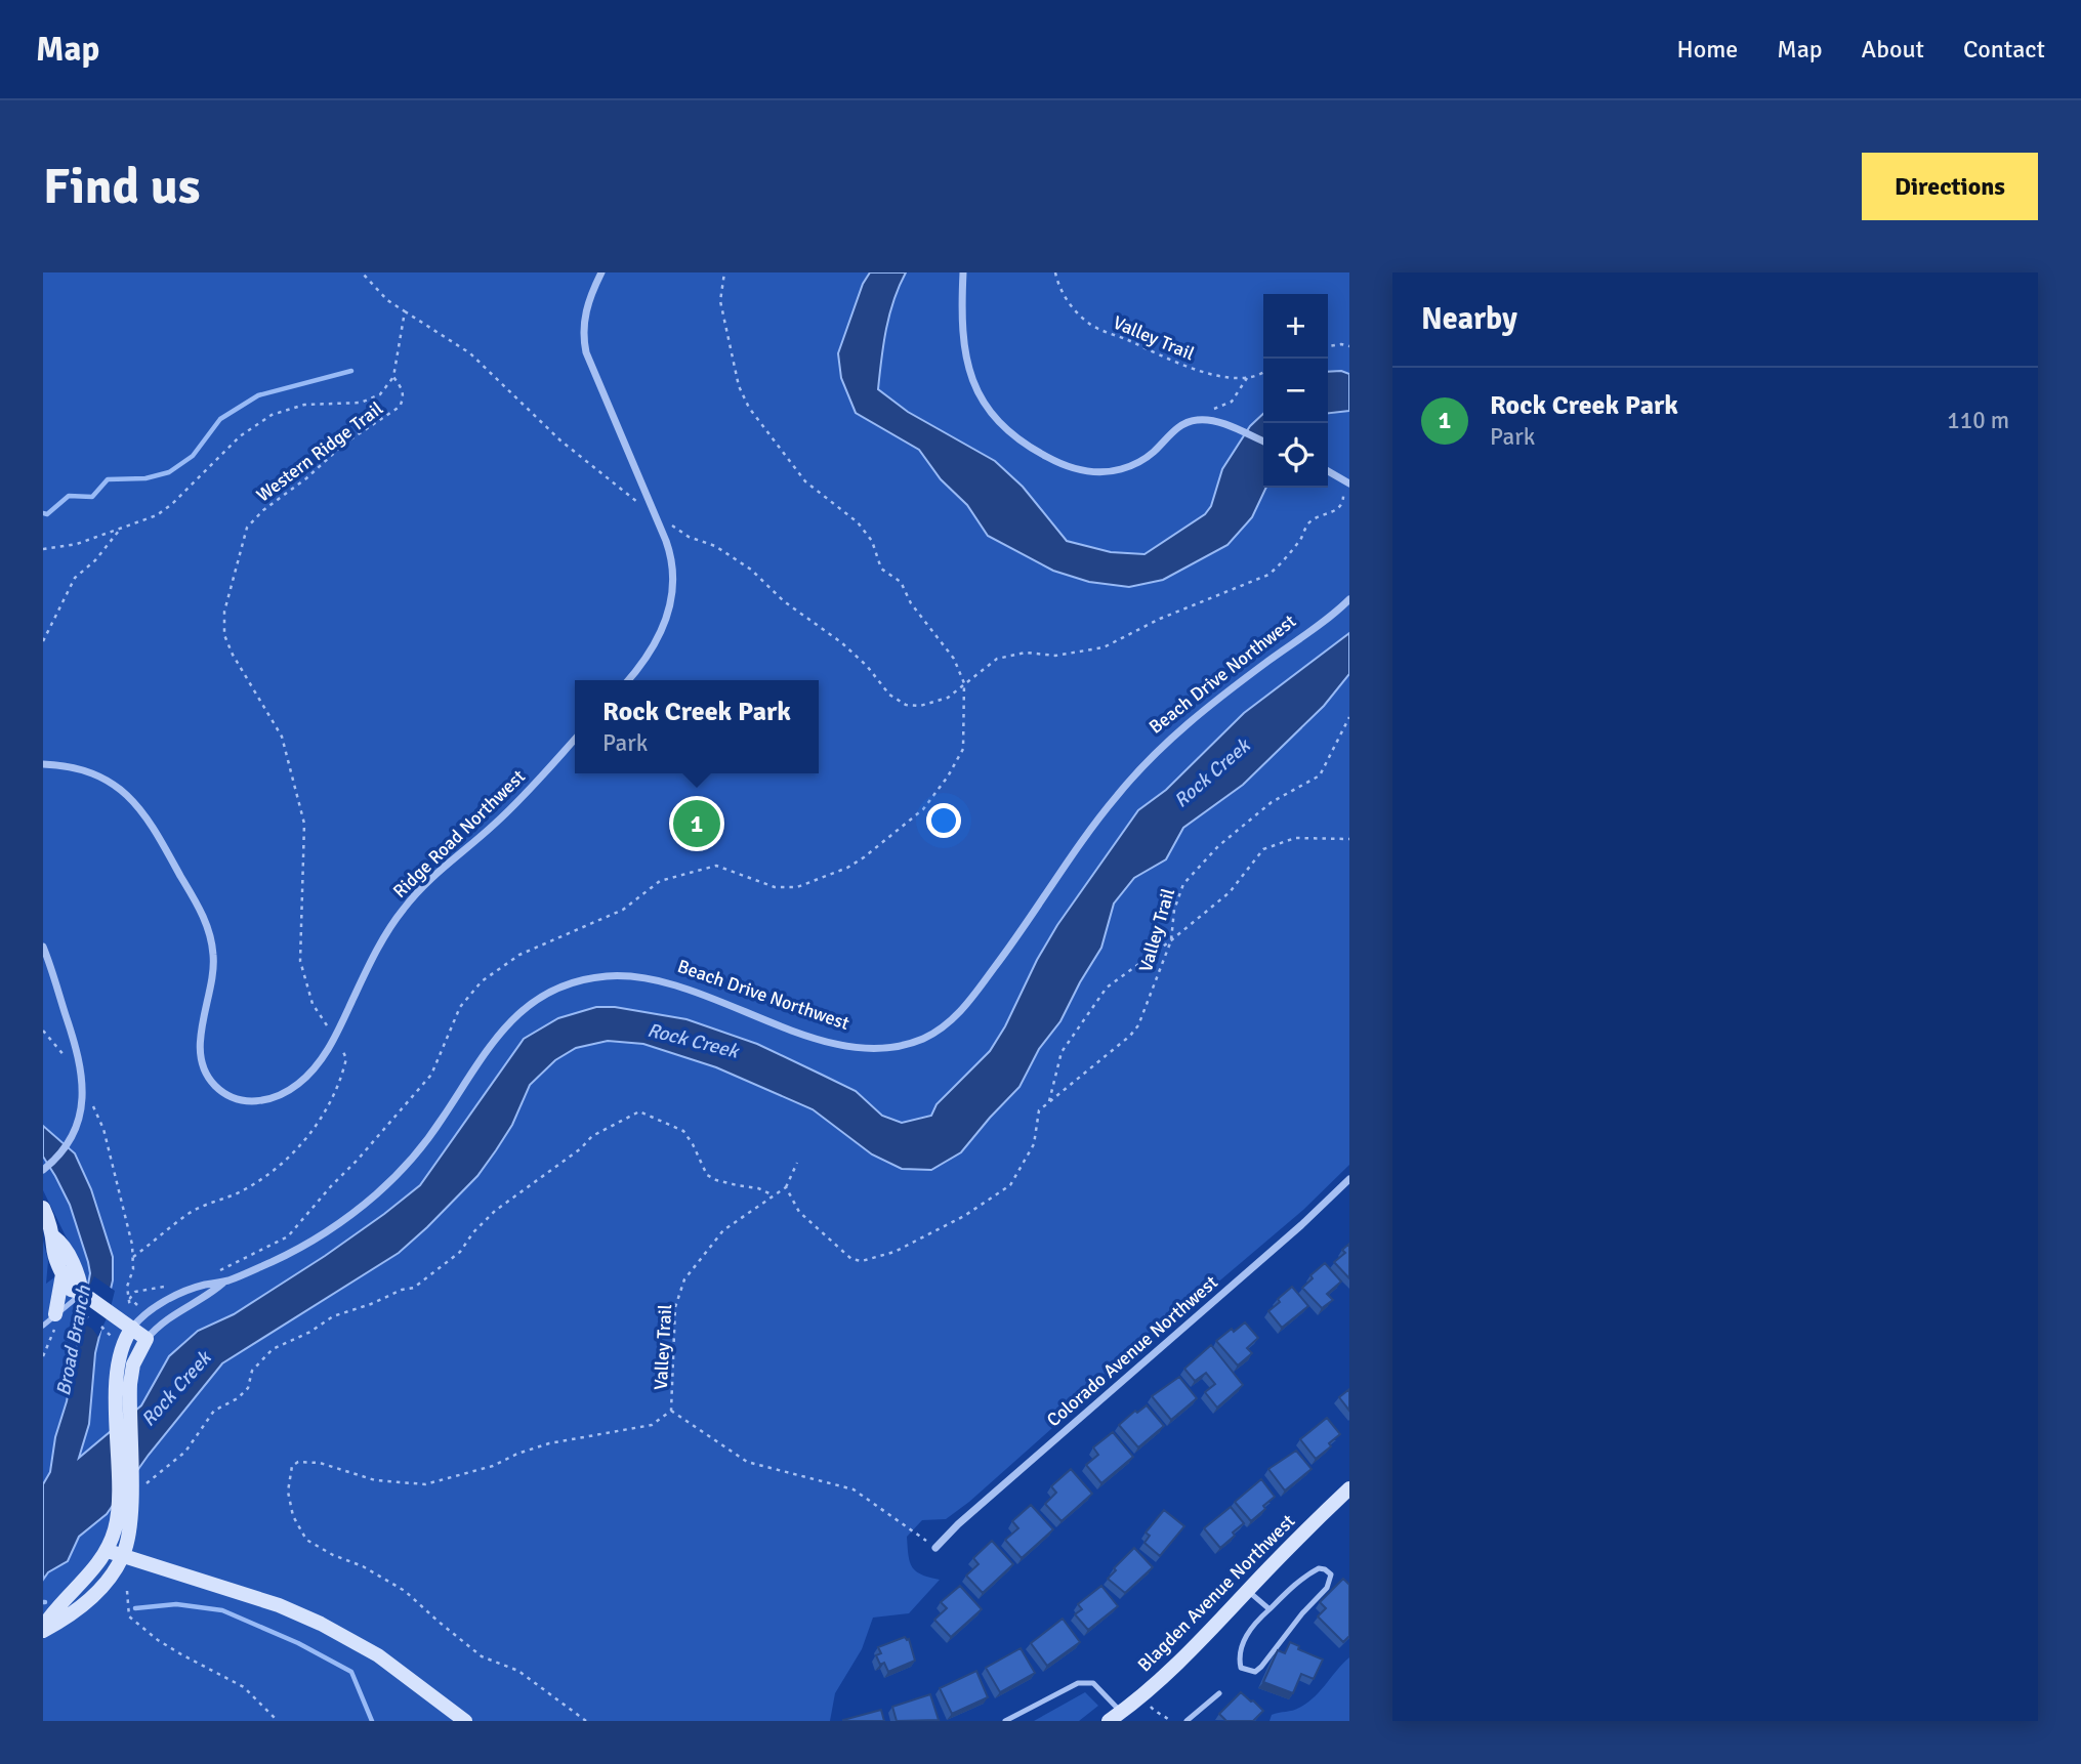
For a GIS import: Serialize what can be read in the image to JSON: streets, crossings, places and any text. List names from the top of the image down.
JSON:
{
  "streets": {
    "main road": ["Beach Drive Northwest", "Blagden Avenue Northwest"],
    "street": ["Ridge Road Northwest", "Colorado Avenue Northwest"],
    "path": ["Valley Trail", "Western Ridge Trail"]
  },
  "crossings": [
    ["Western Ridge Trail", "Ridge Road Northwest"]
  ],
  "water": ["Rock Creek", "Broad Branch"],
  "page": {
    "header": "Map",
    "nav": [
      "Home",
      "Map",
      "About",
      "Contact"
    ],
    "buttons": "Directions",
    "title": "Find us",
    "heading": "Nearby",
    "map_buttons": ["+", "−"],
    "list": [
      {
        "mark": "1",
        "name": "Rock Creek Park",
        "note": "Park",
        "value": "110 m"
      }
    ],
    "popup": ["Rock Creek Park", "Park"],
    "pins": "1"
  }
}
